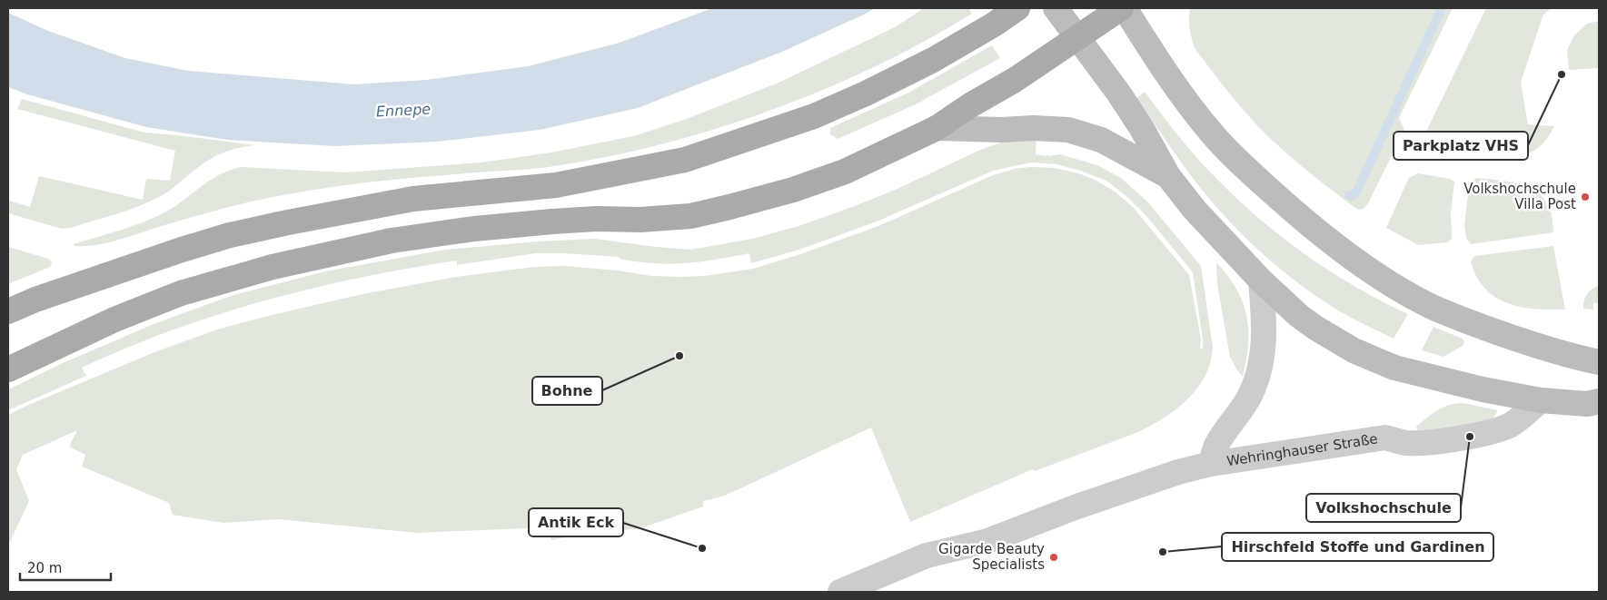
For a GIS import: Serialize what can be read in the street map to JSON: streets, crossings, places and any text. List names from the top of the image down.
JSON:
{
  "streets": {
    "street": ["Wehringhauser Straße"]
  },
  "water": ["Ennepe"],
  "places": [
    "Parkplatz VHS",
    "Volkshochschule Villa Post",
    "Bohne",
    "Volkshochschule",
    "Antik Eck",
    "Hirschfeld Stoffe und Gardinen",
    "Gigarde Beauty Specialists"
  ],
  "scale_bar": "20 m"
}
